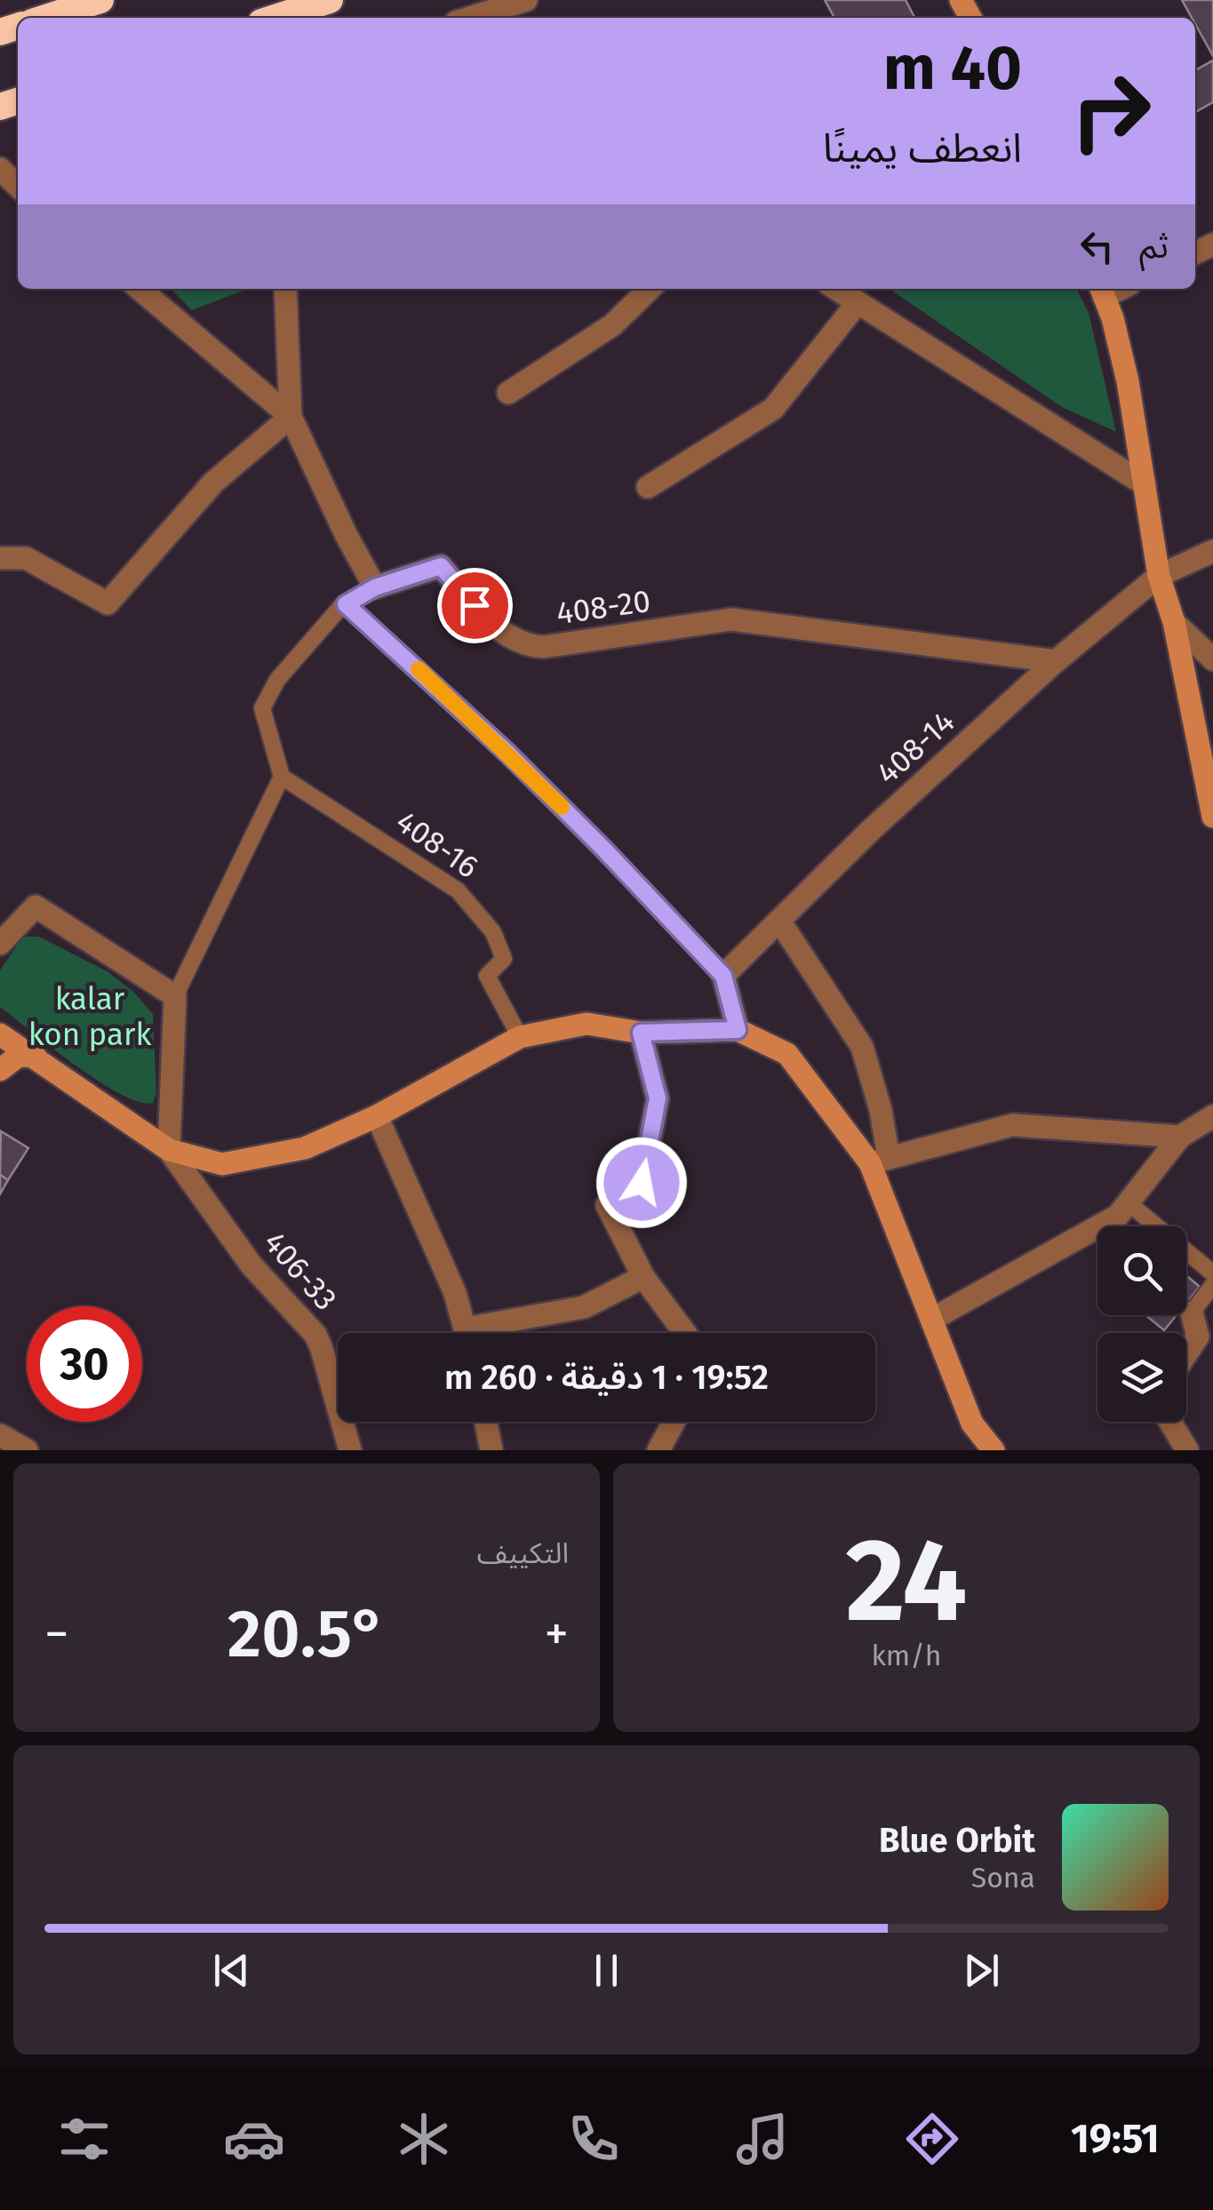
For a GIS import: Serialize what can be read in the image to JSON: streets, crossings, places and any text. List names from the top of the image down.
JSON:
{
  "streets": {
    "street": ["408-20", "408-14", "406-33"],
    "lane": ["408-16"]
  },
  "crossings": [
    ["408-20", "408-14"]
  ],
  "parks": ["kalar kon park"],
  "page": {
    "turn": ["40 m", "انعطف يمينًا"],
    "then": "ثم",
    "limit": "30",
    "trip": "19:52 · 1 دقيقة · 260 m",
    "tile": [
      ["24", "km/h"],
      "التكييف"
    ],
    "heat": ["−", "20.5°", "+"],
    "song": ["Blue Orbit", "Sona"],
    "tabs": "19:51"
  }
}
